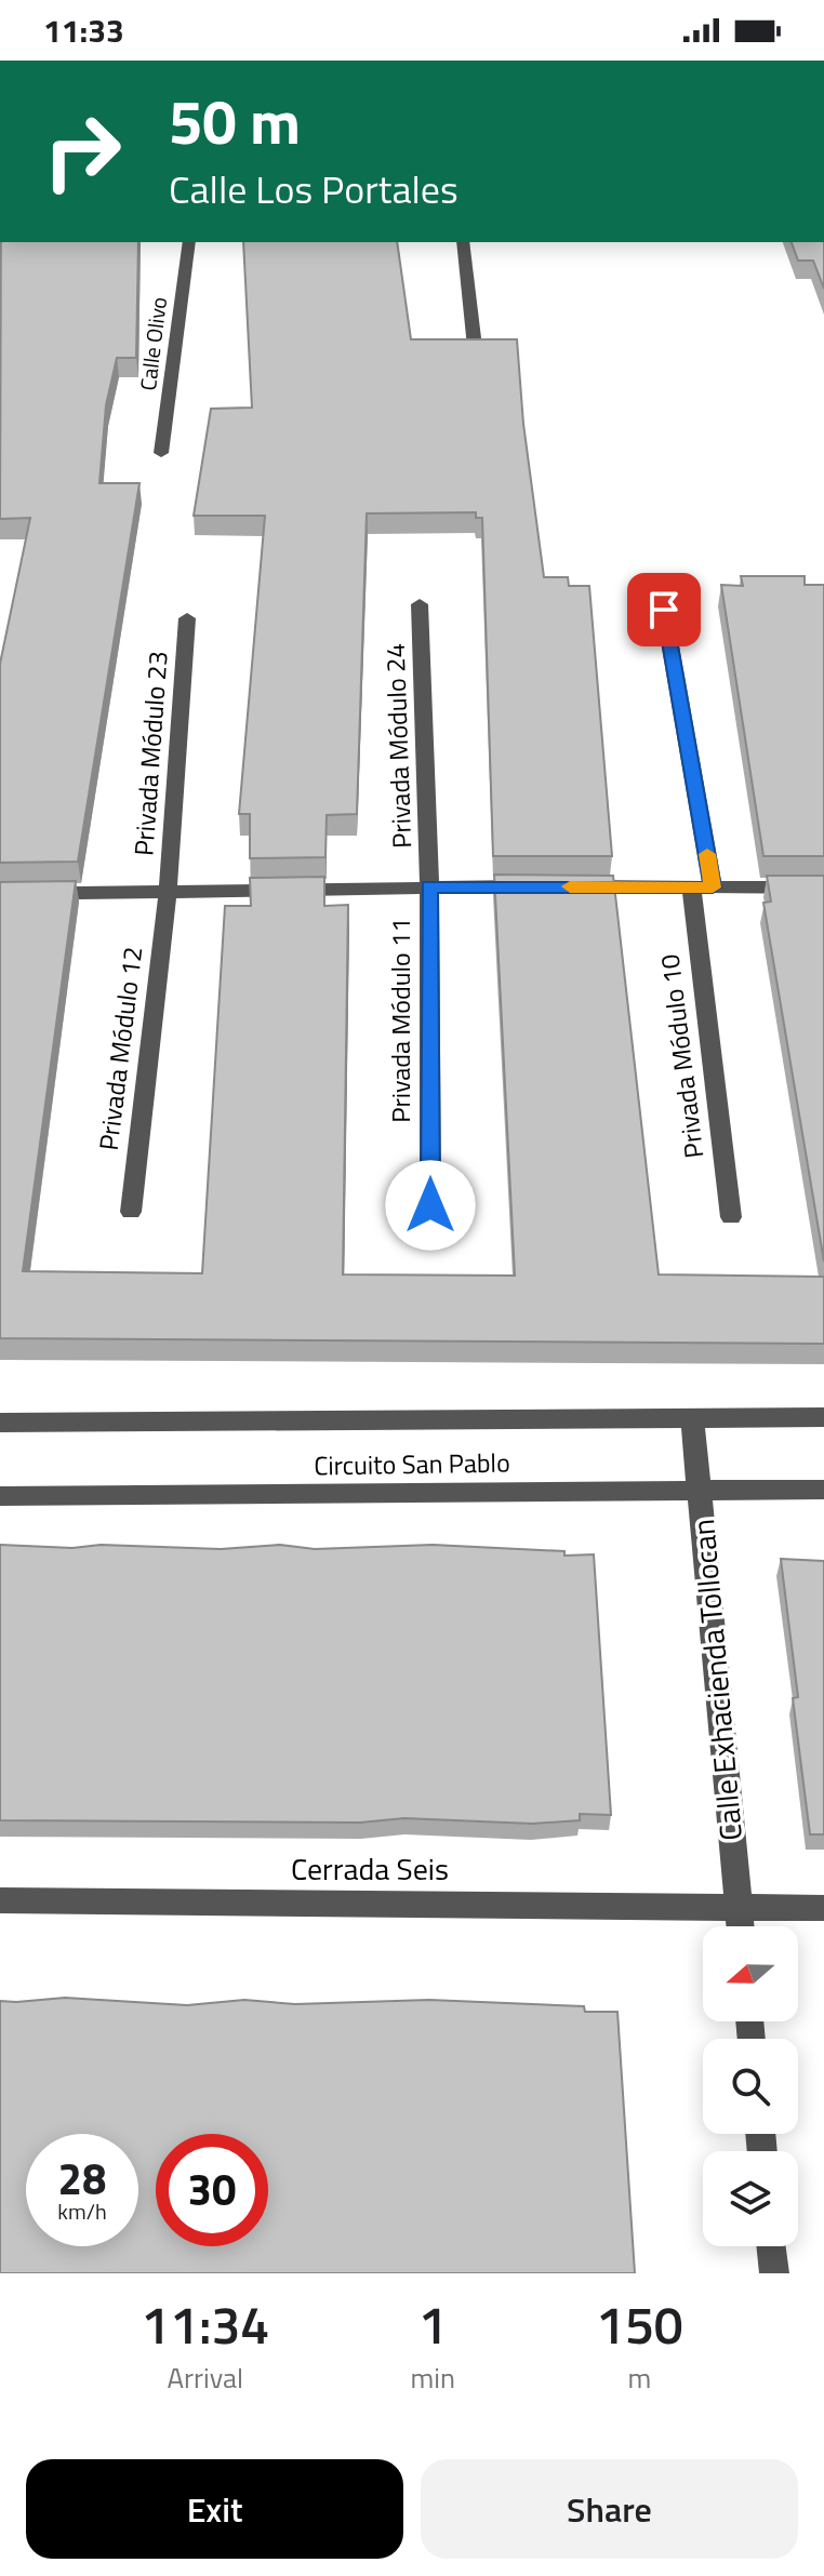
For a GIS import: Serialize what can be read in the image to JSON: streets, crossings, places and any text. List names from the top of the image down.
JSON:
{
  "streets": {
    "street": [
      "Calle Olivo",
      "Privada Módulo 24",
      "Privada Módulo 23",
      "Privada Módulo 11",
      "Privada Módulo 12",
      "Privada Módulo 10",
      "Circuito San Pablo",
      "Calle Exhacienda Tollocan",
      "Cerrada Seis"
    ]
  },
  "crossings": [
    ["Privada Módulo 24", "Privada Módulo 11"],
    ["Privada Módulo 23", "Privada Módulo 12"],
    ["Circuito San Pablo", "Calle Exhacienda Tollocan"],
    ["Calle Exhacienda Tollocan", "Cerrada Seis"]
  ],
  "north": "left",
  "page": {
    "status": "11:33",
    "turn": ["50 m", "Calle Los Portales"],
    "speed": "28 km/h",
    "limit": "30",
    "eta": [
      "11:34",
      "Arrival",
      "1",
      "min",
      "150",
      "m"
    ],
    "buttons": ["Exit", "Share"]
  }
}
